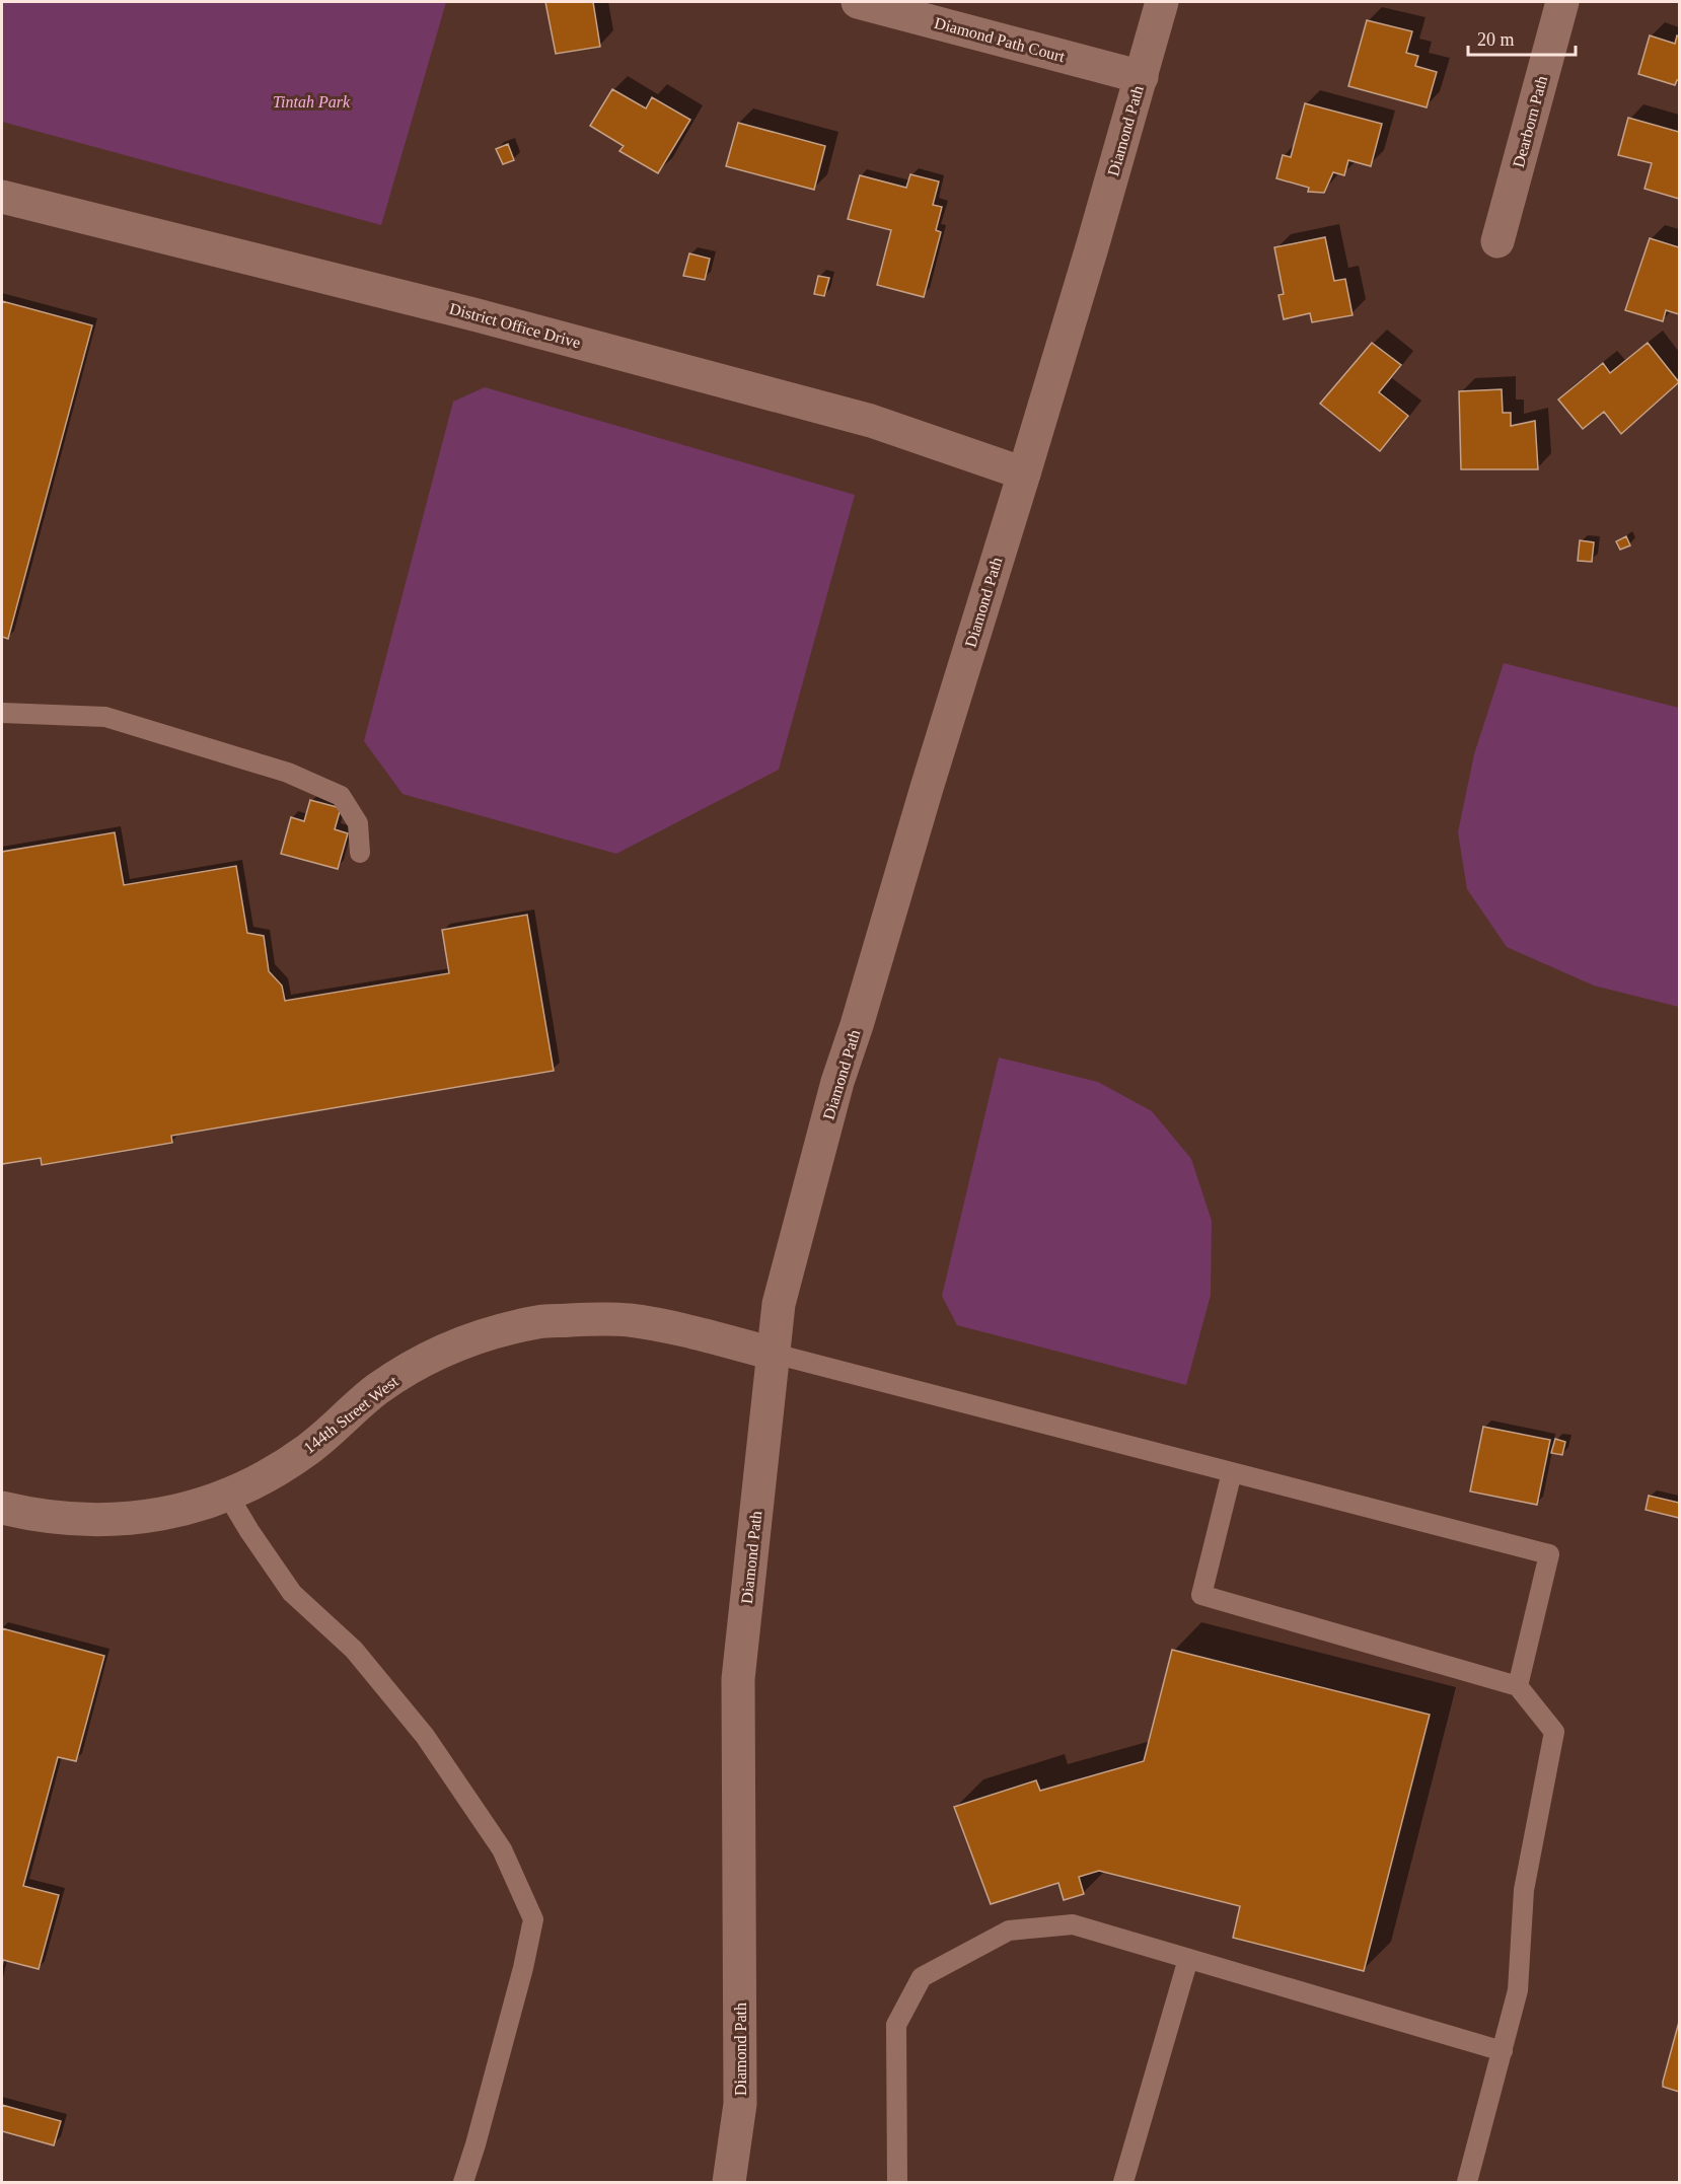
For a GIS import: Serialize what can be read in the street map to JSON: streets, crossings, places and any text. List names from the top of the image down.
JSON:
{
  "streets": {
    "street": [
      "Diamond Path Court",
      "Dearborn Path",
      "Diamond Path",
      "District Office Drive",
      "144th Street West"
    ]
  },
  "crossings": [
    ["Diamond Path Court", "Diamond Path"],
    ["Diamond Path", "District Office Drive"],
    ["Diamond Path", "144th Street West"]
  ],
  "parks": ["Tintah Park"],
  "scale_bar": "20 m"
}
